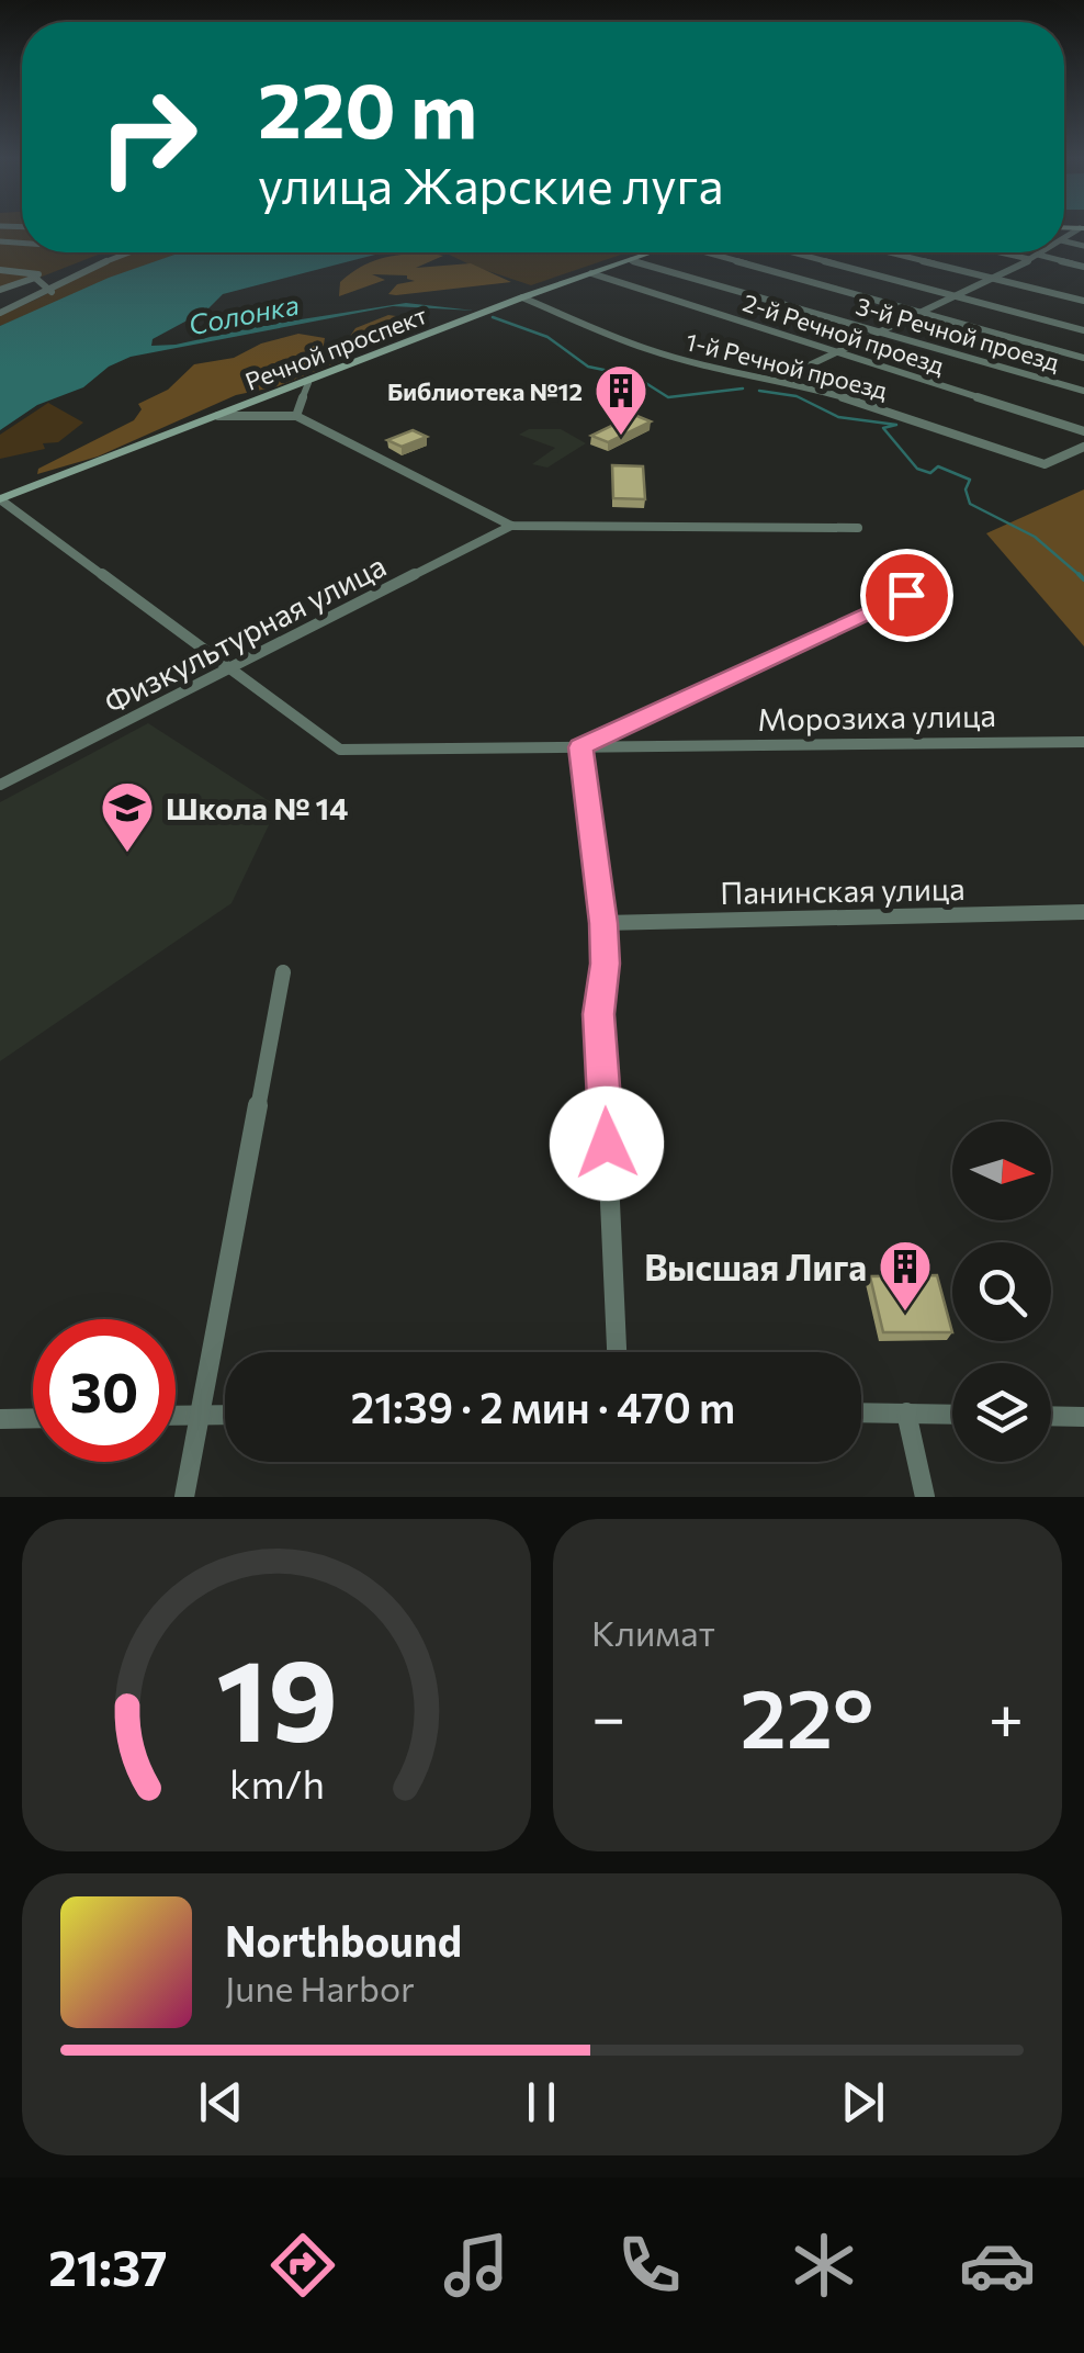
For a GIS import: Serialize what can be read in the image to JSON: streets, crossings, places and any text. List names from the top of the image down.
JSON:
{
  "streets": {
    "street": [
      "2-й Речной проезд",
      "3-й Речной проезд",
      "Речной проспект",
      "1-й Речной проезд",
      "Физкультурная улица",
      "Морозиха улица",
      "Панинская улица"
    ]
  },
  "crossings": [
    ["2-й Речной проезд", "Речной проспект"],
    ["3-й Речной проезд", "Речной проспект"],
    ["Речной проспект", "1-й Речной проезд"],
    ["Физкультурная улица", "Морозиха улица"]
  ],
  "water": ["Солонка"],
  "places": {
    "building": ["Библиотека №12", "Высшая Лига"],
    "school or university": ["Школа № 14"]
  },
  "north": "right",
  "page": {
    "turn": ["220 m", "улица Жарские луга"],
    "limit": "30",
    "trip": "21:39 · 2 мин · 470 m",
    "tile": "Климат",
    "heat": ["−", "22°", "+"],
    "song": ["Northbound", "June Harbor"],
    "tabs": "21:37",
    "gauge": ["19", "km/h"]
  }
}
